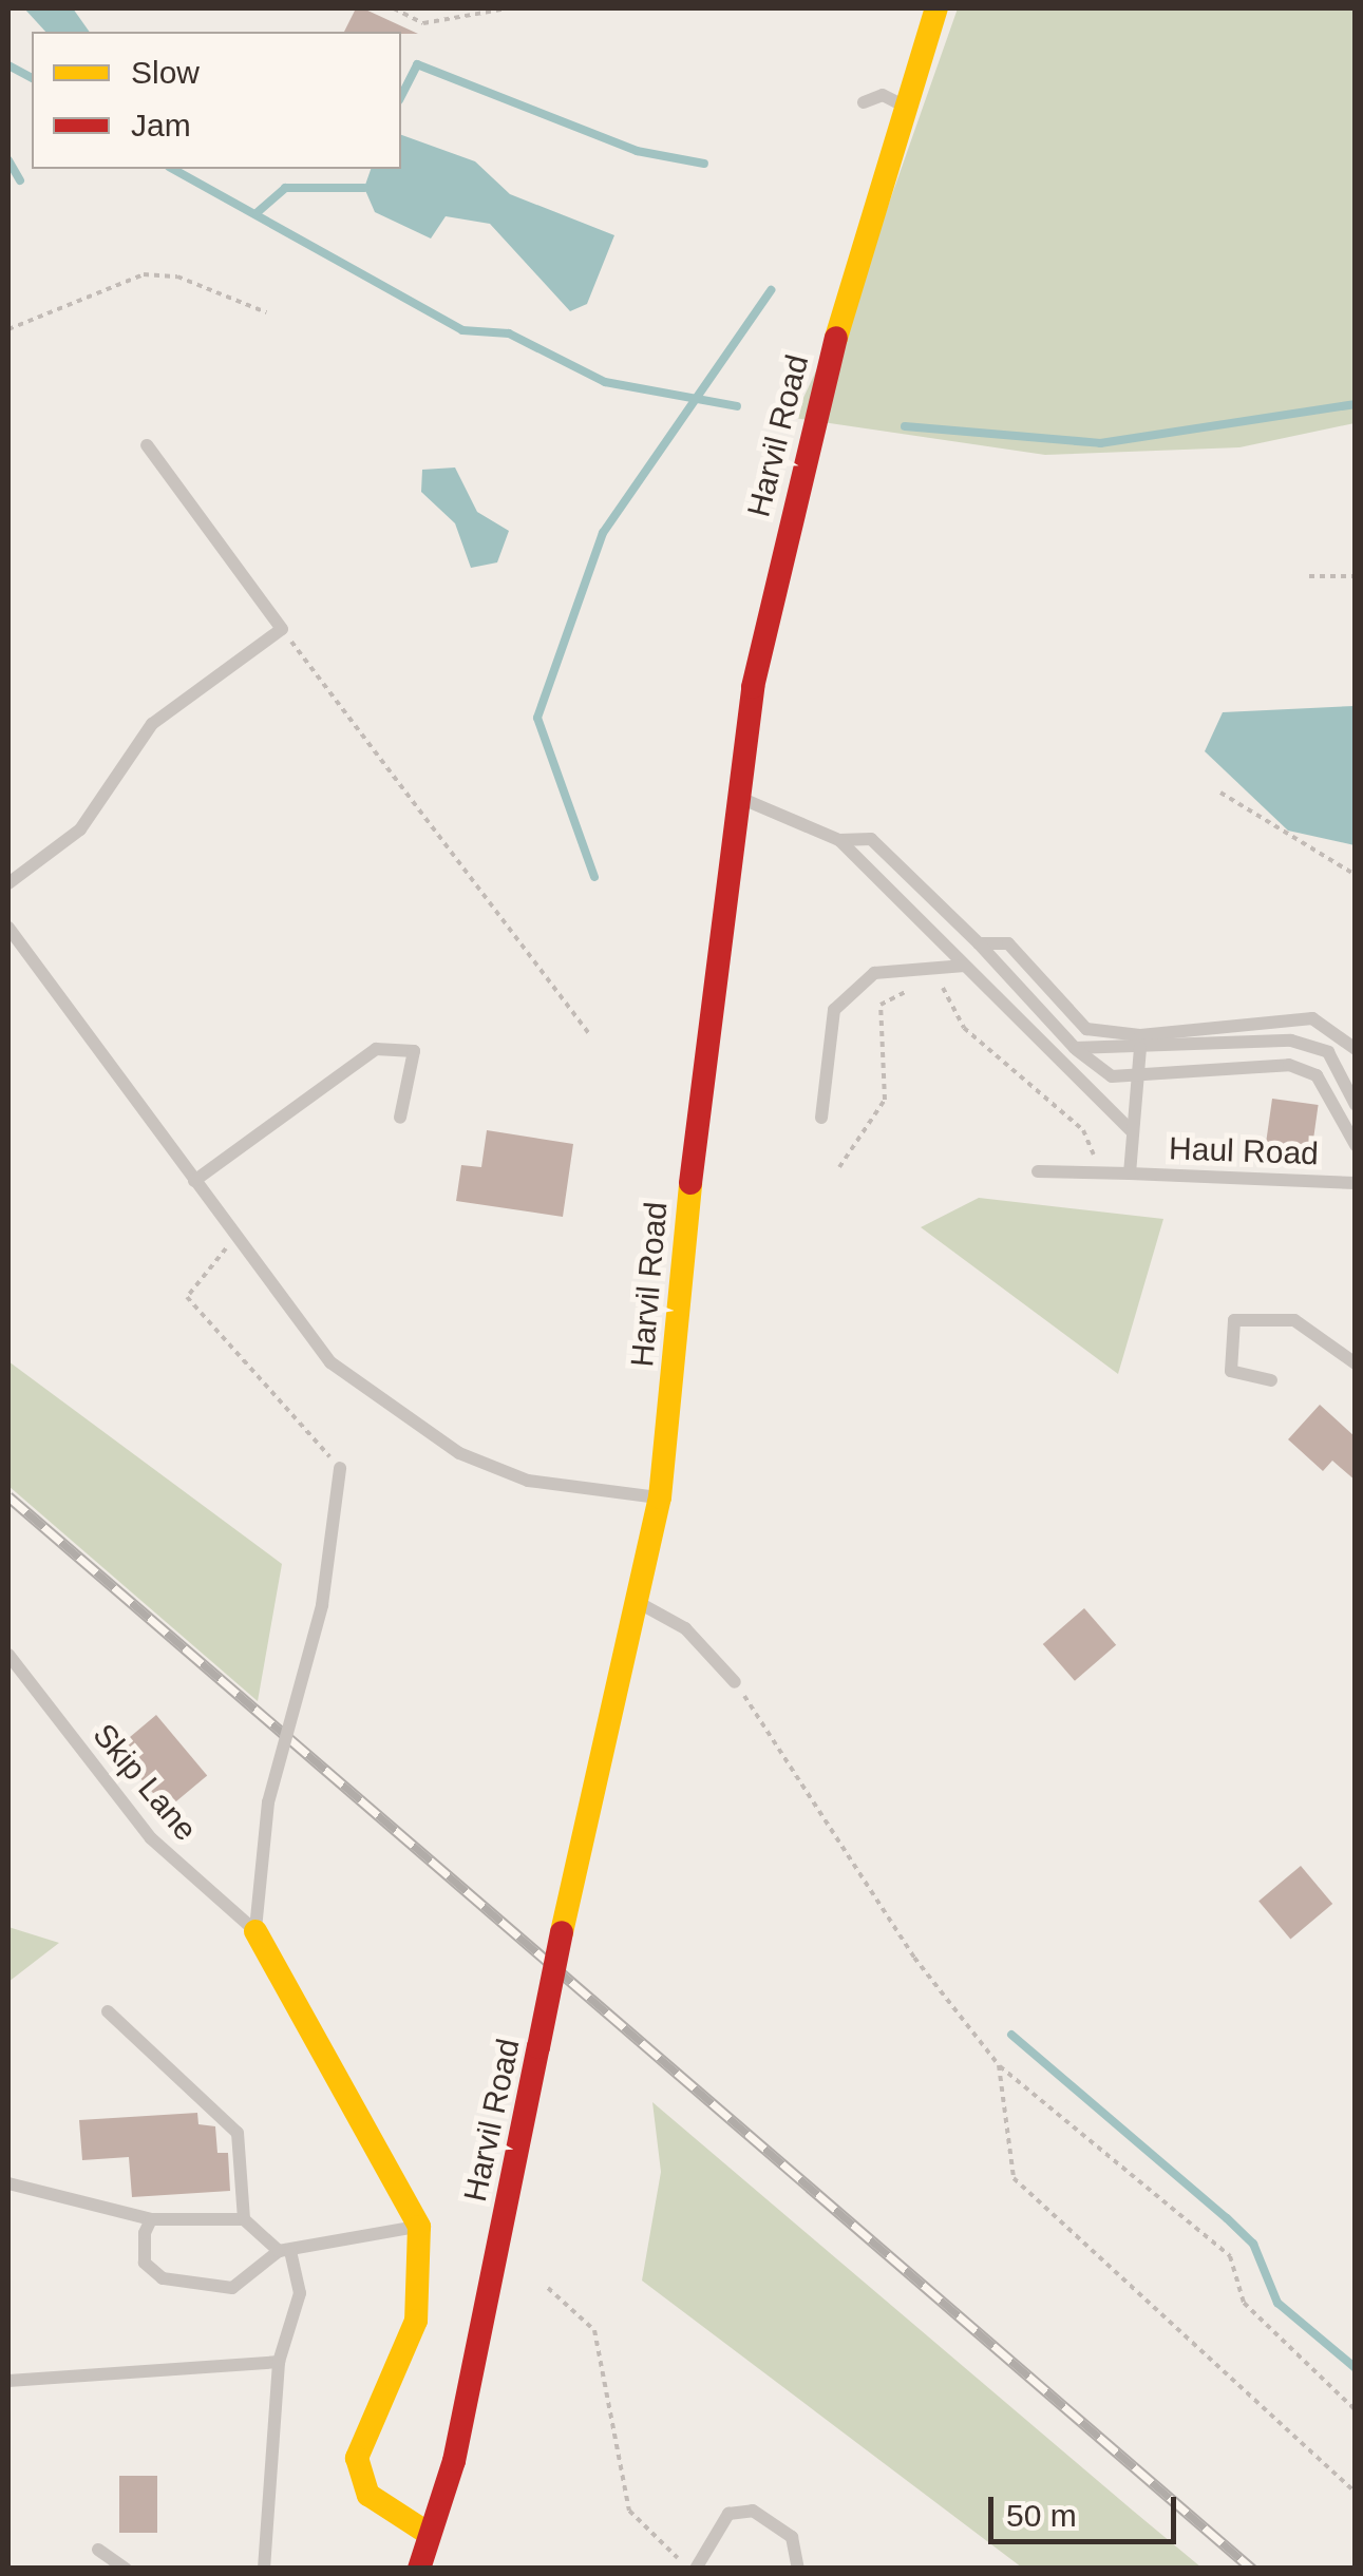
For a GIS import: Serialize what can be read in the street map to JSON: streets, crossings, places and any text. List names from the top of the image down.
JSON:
{
  "streets": {
    "street": ["Harvil Road"],
    "lane": ["Haul Road", "Skip Lane"]
  },
  "legend": ["Slow", "Jam"],
  "scale_bar": "50 m"
}
